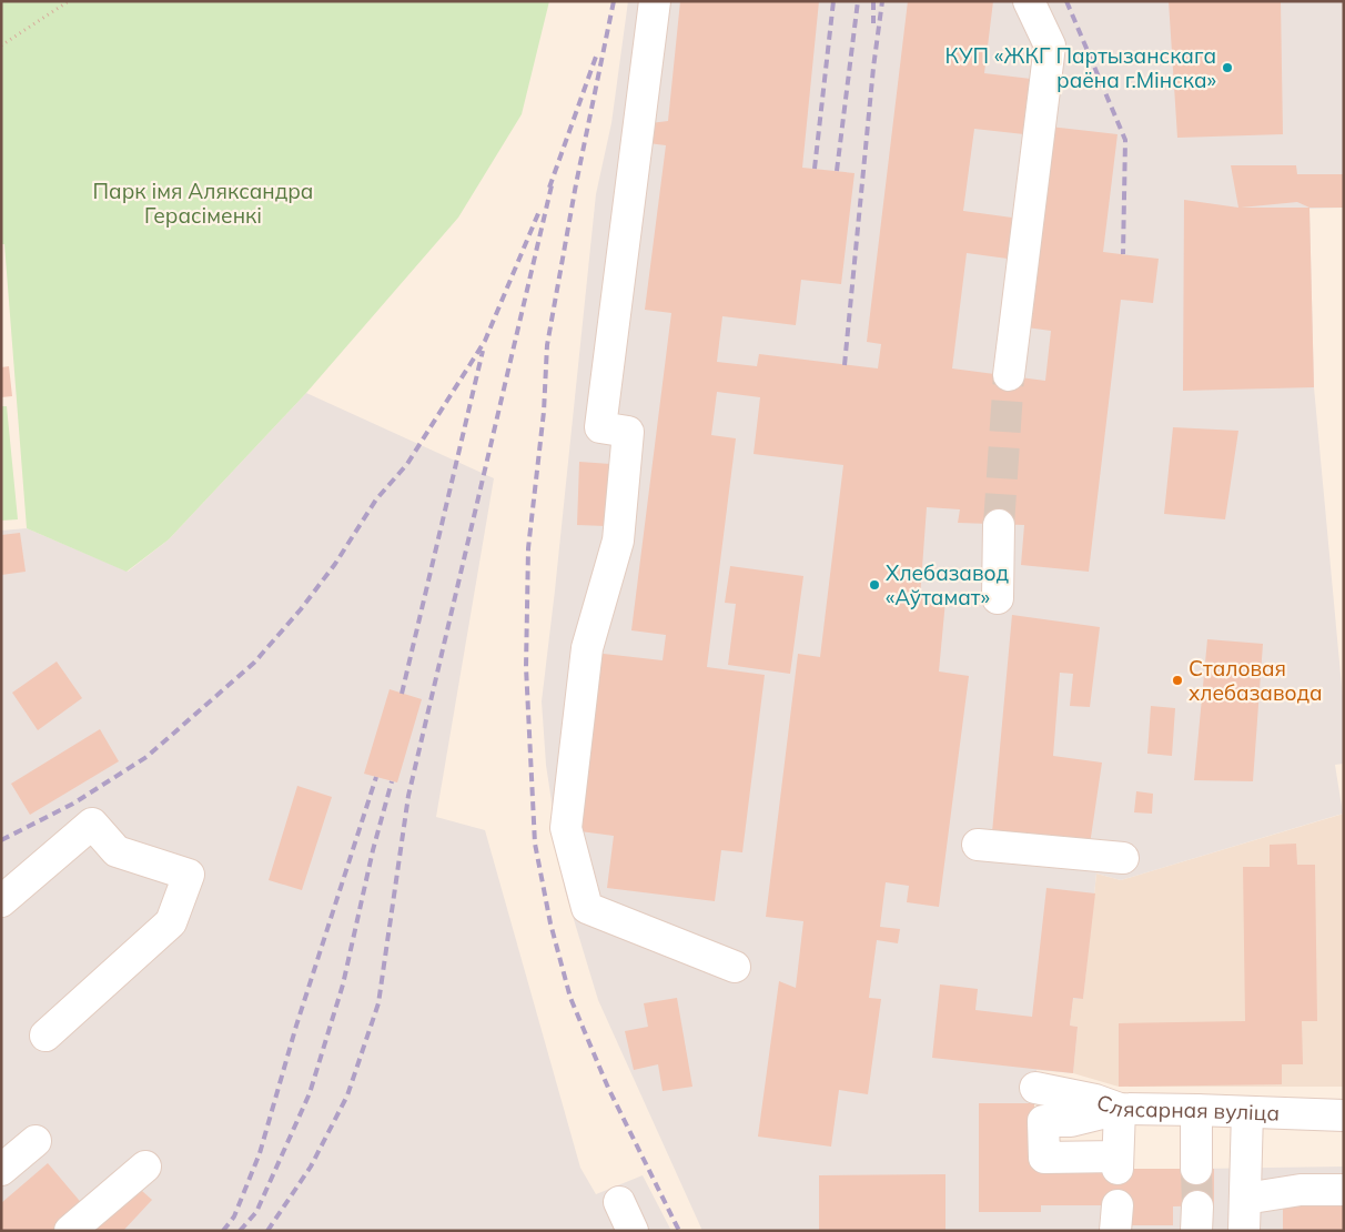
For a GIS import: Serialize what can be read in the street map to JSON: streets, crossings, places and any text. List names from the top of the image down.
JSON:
{
  "streets": {
    "street": ["Слясарная вуліца"]
  },
  "parks": ["Парк імя Аляксандра Герасіменкі"],
  "places": ["КУП «ЖКГ Партызанскага раёна г.Мінска»", "Хлебазавод «Аўтамат»", "Сталовая хлебазавода"]
}
